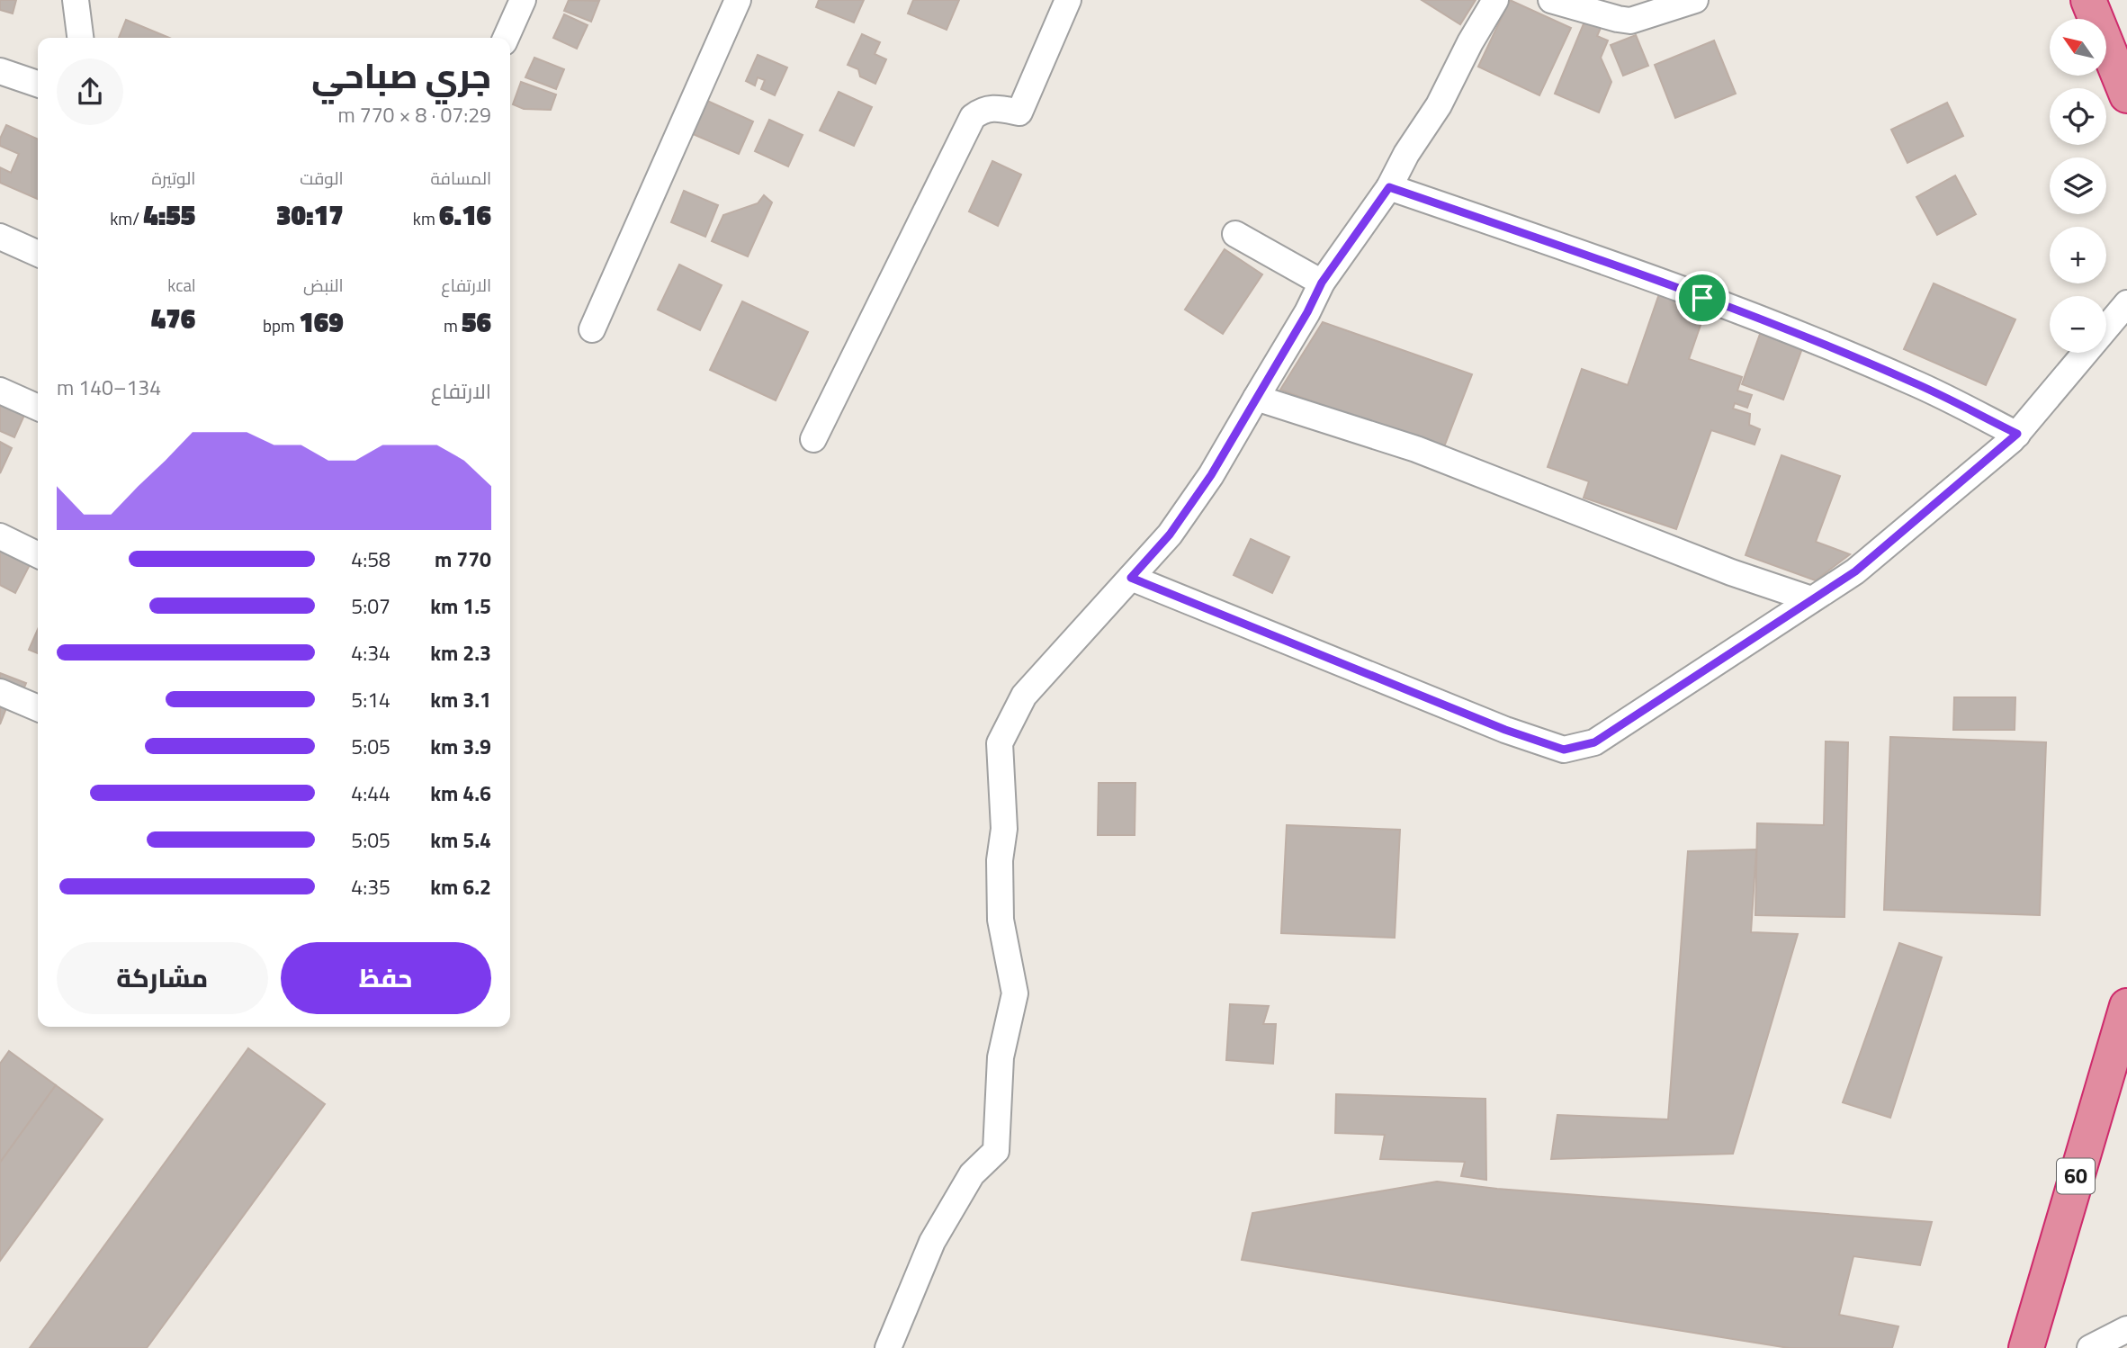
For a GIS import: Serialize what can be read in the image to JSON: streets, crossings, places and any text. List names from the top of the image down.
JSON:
{
  "streets": {
    "highway": ["60"]
  },
  "north": "top left",
  "page": {
    "map_buttons": ["+", "−"],
    "heading": ["جري صباحي", "07:29 · 8 × 770 m"],
    "stats": [
      ["المسافة", "6.16 km"],
      ["الوقت", "30:17"],
      ["الوتيرة", "4:55 /km"],
      ["الارتفاع", "56 m"],
      ["النبض", "169 bpm"],
      ["kcal", "476"]
    ],
    "chart": ["الارتفاع", "134–140 m"],
    "list": [
      {
        "name": "770 m",
        "note": "4:58"
      },
      {
        "name": "1.5 km",
        "note": "5:07"
      },
      {
        "name": "2.3 km",
        "note": "4:34"
      },
      {
        "name": "3.1 km",
        "note": "5:14"
      },
      {
        "name": "3.9 km",
        "note": "5:05"
      },
      {
        "name": "4.6 km",
        "note": "4:44"
      },
      {
        "name": "5.4 km",
        "note": "5:05"
      },
      {
        "name": "6.2 km",
        "note": "4:35"
      }
    ],
    "buttons": ["حفظ", "مشاركة"]
  }
}
